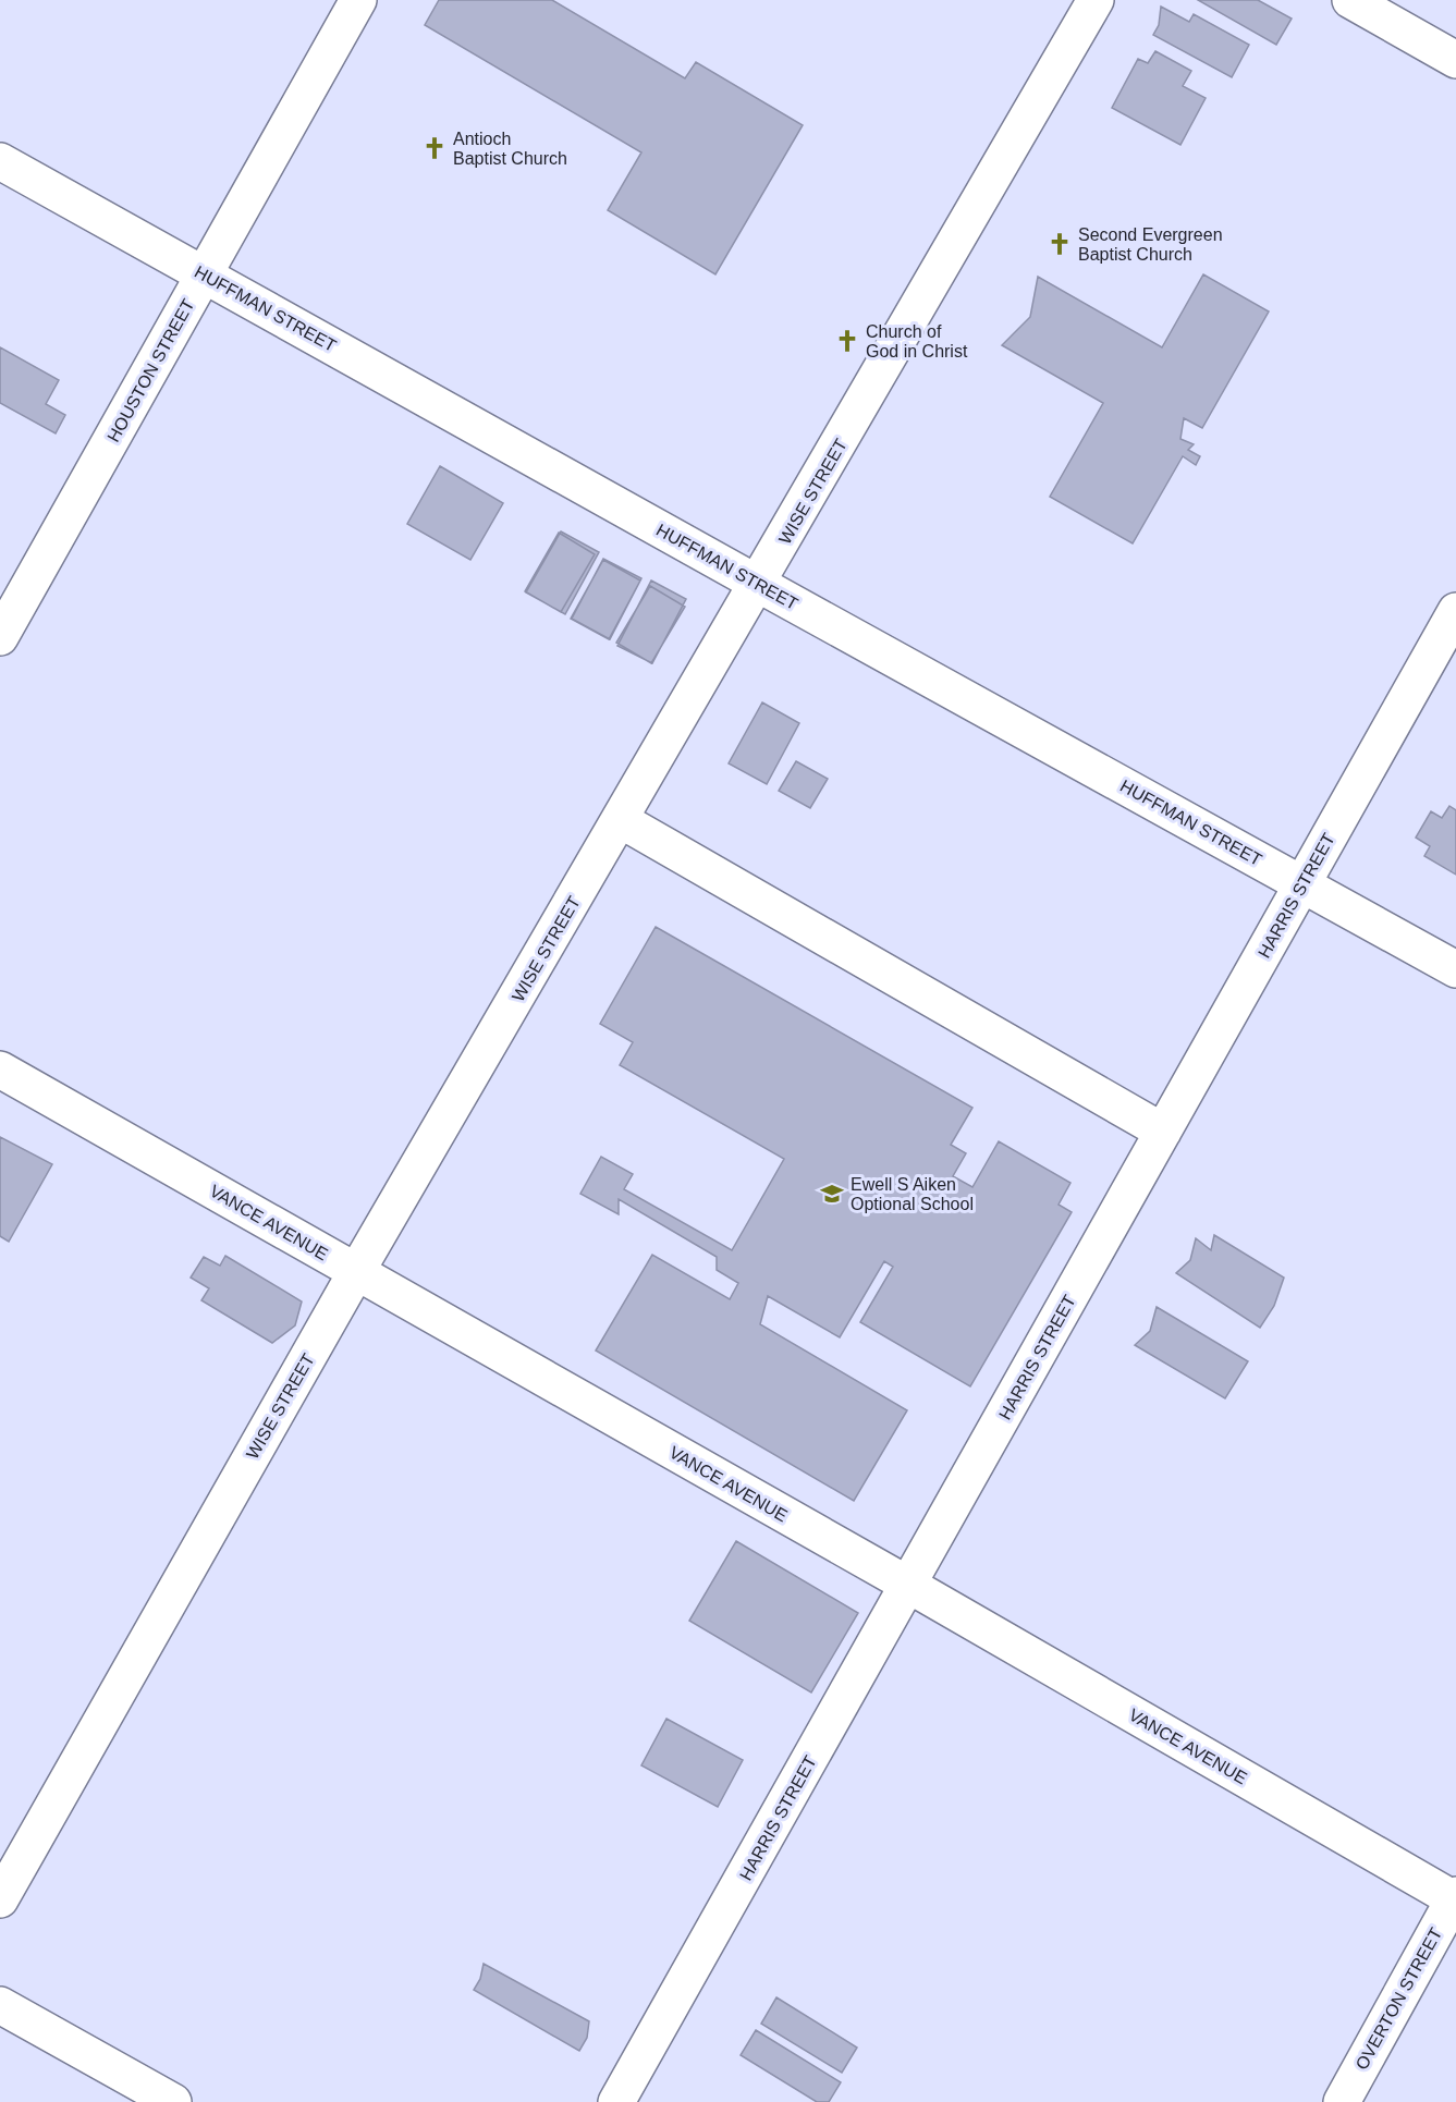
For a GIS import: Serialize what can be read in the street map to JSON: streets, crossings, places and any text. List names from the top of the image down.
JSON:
{
  "streets": {
    "street": [
      "HUFFMAN STREET",
      "HOUSTON STREET",
      "WISE STREET",
      "HARRIS STREET",
      "VANCE AVENUE",
      "OVERTON STREET"
    ]
  },
  "crossings": [
    ["HUFFMAN STREET", "HOUSTON STREET"],
    ["HUFFMAN STREET", "WISE STREET"],
    ["HUFFMAN STREET", "HARRIS STREET"],
    ["WISE STREET", "VANCE AVENUE"],
    ["HARRIS STREET", "VANCE AVENUE"],
    ["VANCE AVENUE", "OVERTON STREET"]
  ],
  "places": {
    "church": ["Antioch Baptist Church", "Second Evergreen Baptist Church", "Church of God in Christ"],
    "school or university": ["Ewell S Aiken Optional School"]
  }
}
